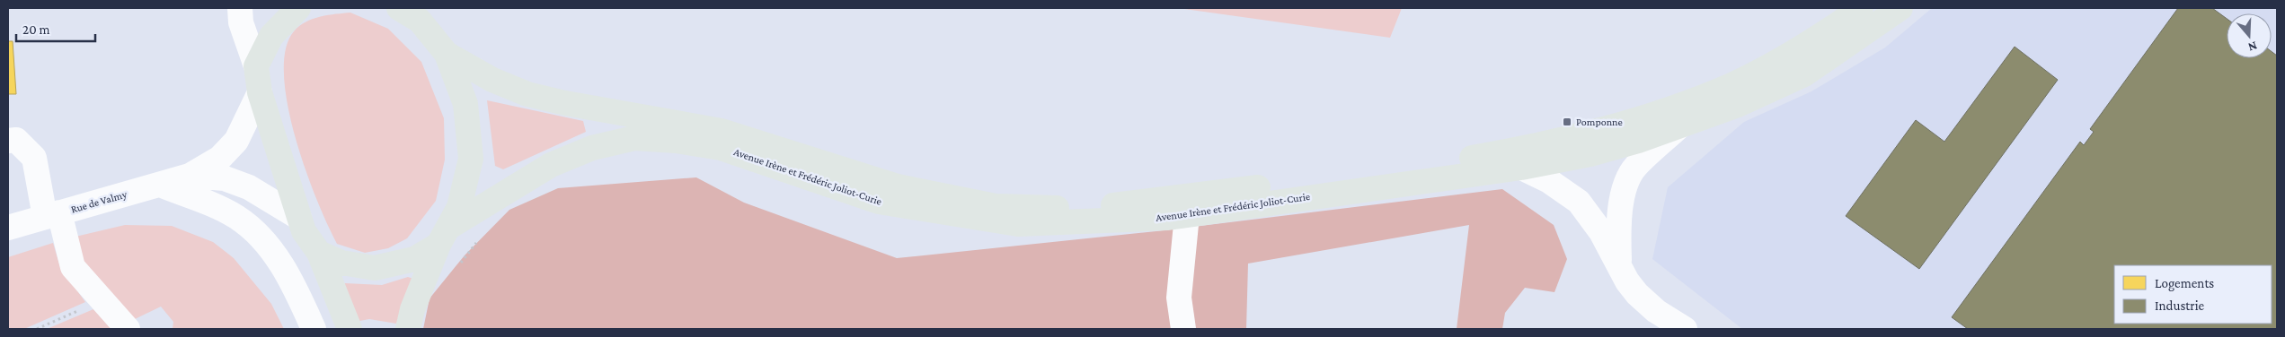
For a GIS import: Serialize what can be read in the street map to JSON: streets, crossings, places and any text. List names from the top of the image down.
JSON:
{
  "streets": {
    "main road": ["Avenue Irène et Frédéric Joliot-Curie"],
    "street": ["Rue de Valmy"]
  },
  "places": {
    "transit": ["Pomponne"]
  },
  "legend": ["Logements", "Industrie"],
  "scale_bar": "20 m",
  "north": "bottom"
}
